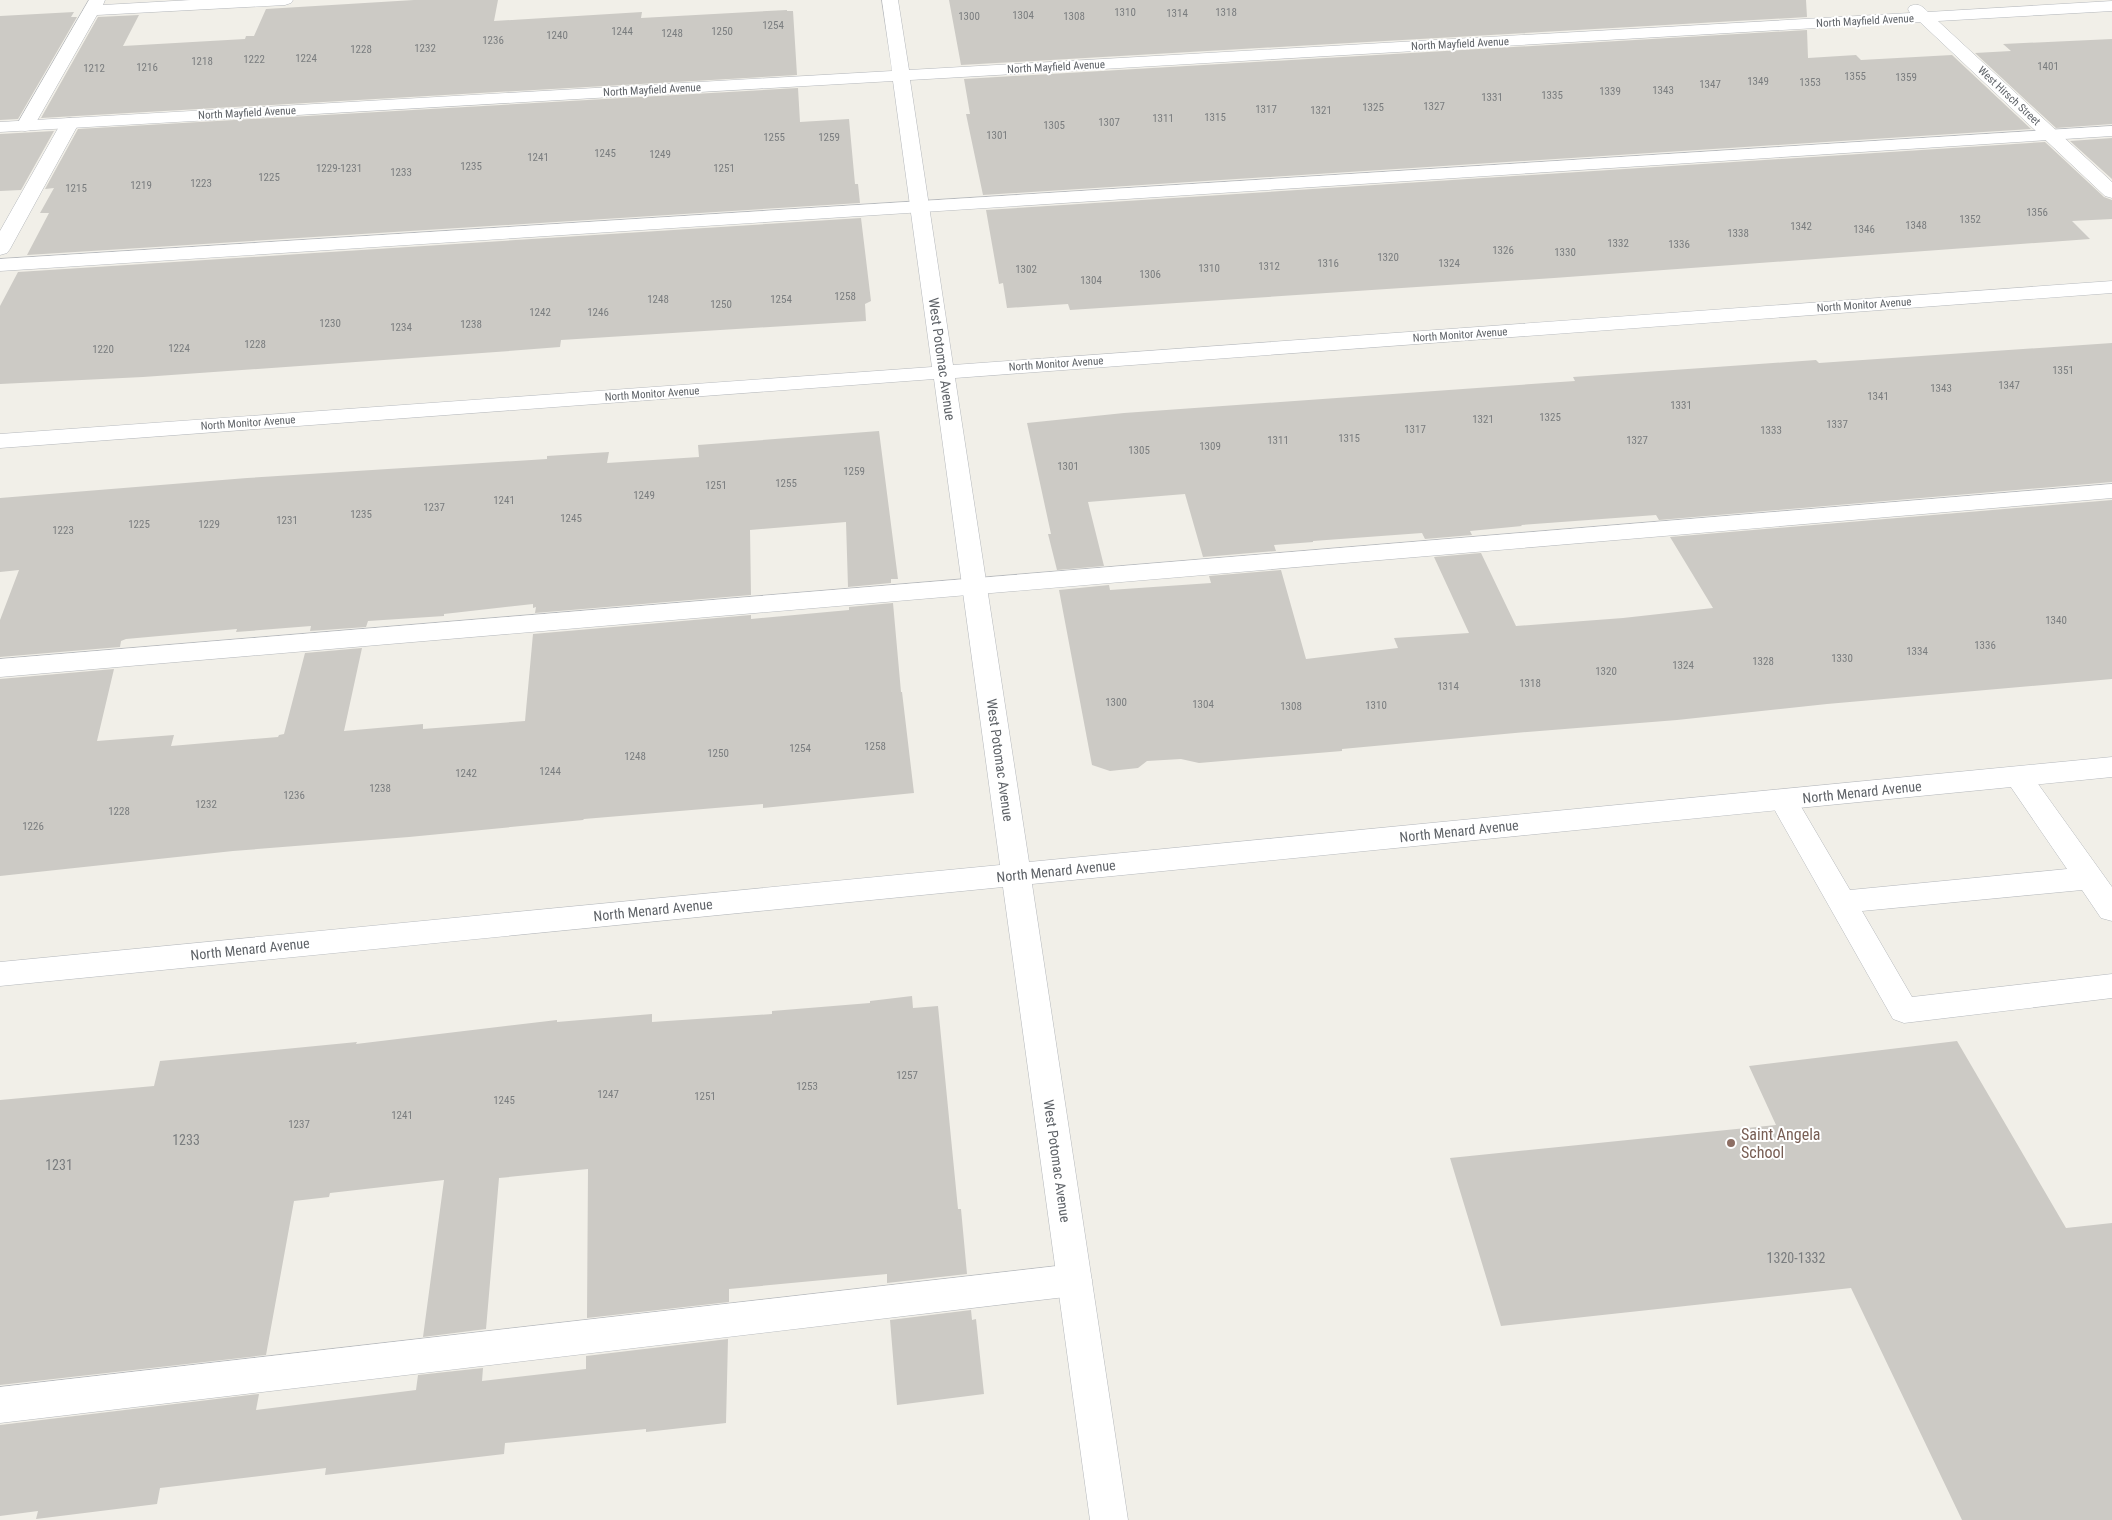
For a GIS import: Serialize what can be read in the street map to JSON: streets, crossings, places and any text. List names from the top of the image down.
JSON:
{
  "streets": {
    "street": [
      "North Mayfield Avenue",
      "West Hirsch Street",
      "North Monitor Avenue",
      "West Potomac Avenue",
      "North Menard Avenue"
    ]
  },
  "crossings": [
    ["North Mayfield Avenue", "West Hirsch Street"],
    ["North Mayfield Avenue", "West Potomac Avenue"],
    ["North Monitor Avenue", "West Potomac Avenue"],
    ["West Potomac Avenue", "North Menard Avenue"]
  ],
  "places": ["Saint Angela School"],
  "house_numbers": [
    "1310",
    "1318",
    "1314",
    "1304",
    "1300",
    "1308",
    "1254",
    "1244",
    "1250",
    "1248",
    "1240",
    "1236",
    "1232",
    "1228",
    "1224",
    "1222",
    "1218",
    "1401",
    "1216",
    "1212",
    "1355",
    "1359",
    "1349",
    "1353",
    "1347",
    "1343",
    "1339",
    "1335",
    "1331",
    "1327",
    "1325",
    "1317",
    "1321",
    "1315",
    "1311",
    "1307",
    "1305",
    "1301",
    "1255",
    "1259",
    "1245",
    "1249",
    "1241",
    "1235",
    "1229-1231",
    "1251",
    "1233",
    "1225",
    "1223",
    "1219",
    "1215",
    "1356",
    "1352",
    "1348",
    "1342",
    "1346",
    "1338",
    "1332",
    "1336",
    "1326",
    "1330",
    "1320",
    "1316",
    "1324",
    "1312",
    "1310",
    "1302",
    "1306",
    "1304",
    "1258",
    "1248",
    "1254",
    "1250",
    "1242",
    "1246",
    "1230",
    "1238",
    "1234",
    "1228",
    "1224",
    "1220",
    "1351",
    "1347",
    "1343",
    "1341",
    "1331",
    "1325",
    "1321",
    "1337",
    "1317",
    "1333",
    "1315",
    "1311",
    "1327",
    "1309",
    "1305",
    "1301",
    "1259",
    "1255",
    "1251",
    "1249",
    "1241",
    "1237",
    "1235",
    "1245",
    "1231",
    "1225",
    "1229",
    "1223",
    "1340",
    "1336",
    "1334",
    "1330",
    "1328",
    "1324",
    "1320",
    "1318",
    "1314",
    "1300",
    "1304",
    "1310",
    "1308",
    "1258",
    "1254",
    "1250",
    "1248",
    "1244",
    "1242",
    "1238",
    "1236",
    "1232",
    "1228",
    "1226",
    "1257",
    "1253",
    "1247",
    "1251",
    "1245",
    "1241",
    "1237",
    "1233",
    "1231",
    "1320-1332"
  ]
}
